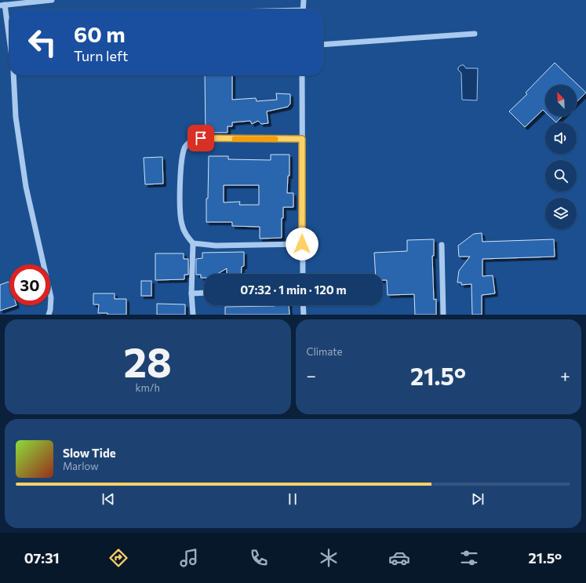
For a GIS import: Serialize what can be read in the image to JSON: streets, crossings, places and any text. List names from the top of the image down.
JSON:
{
  "north": "top left",
  "page": {
    "turn": ["60 m", "Turn left"],
    "limit": "30",
    "trip": "07:32 · 1 min · 120 m",
    "tile": [
      ["28", "km/h"],
      "Climate"
    ],
    "heat": ["−", "21.5°", "+"],
    "song": ["Slow Tide", "Marlow"],
    "tabs": ["07:31", "21.5°"]
  }
}
